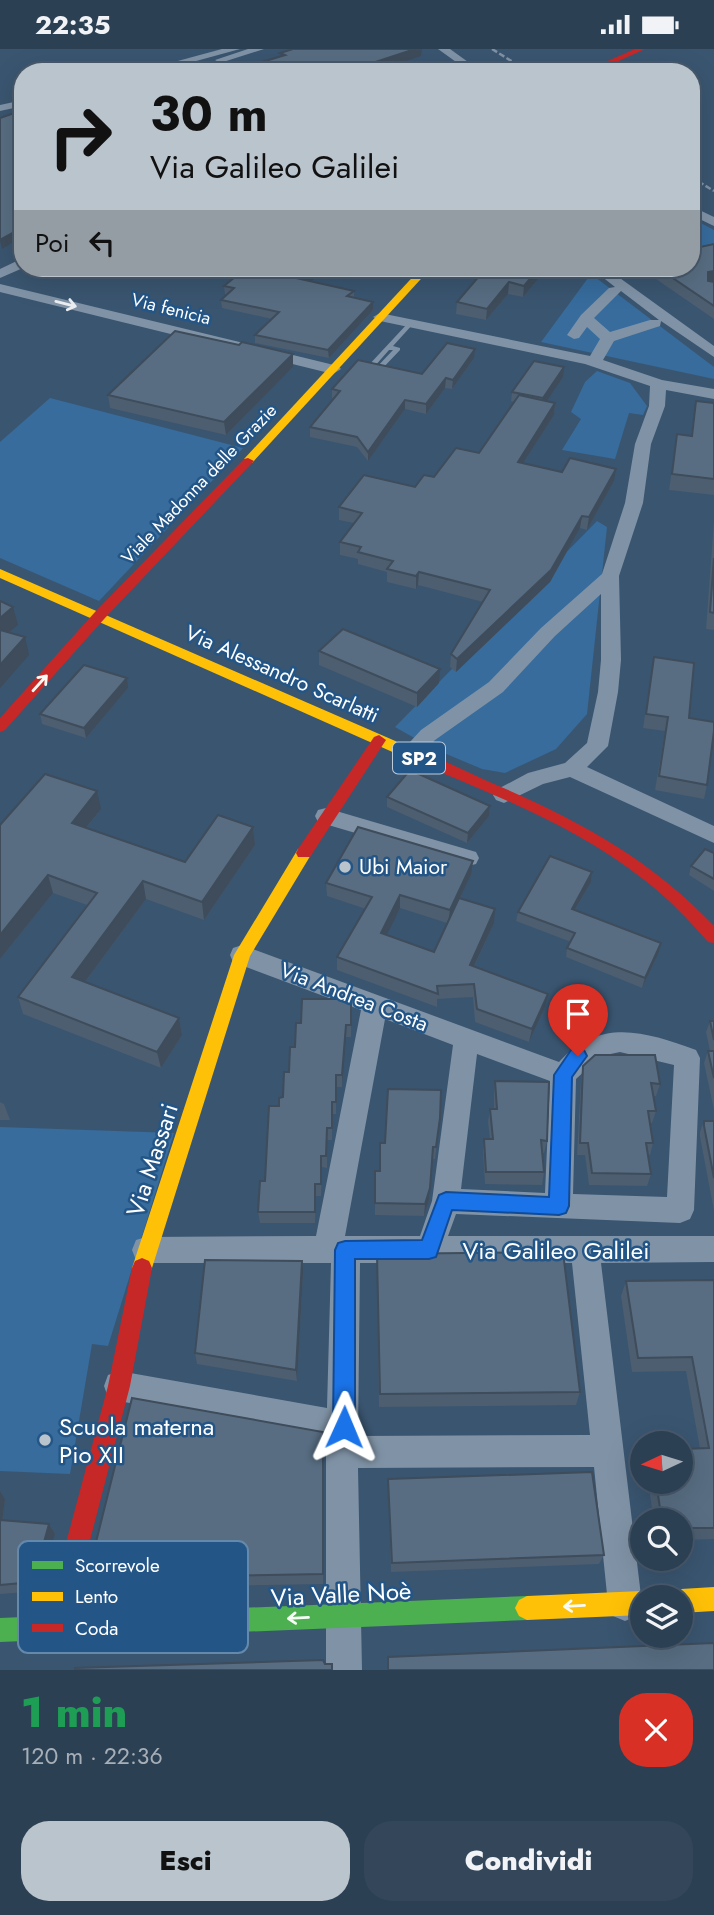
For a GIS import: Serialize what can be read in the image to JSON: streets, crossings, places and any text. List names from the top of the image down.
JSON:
{
  "streets": {
    "street": [
      "Via fenicia",
      "Viale Madonna delle Grazie",
      "Via Alessandro Scarlatti",
      "SP2",
      "Via Andrea Costa",
      "Via Massari",
      "Via Galileo Galilei",
      "Via Valle Noè"
    ]
  },
  "crossings": [
    ["Via fenicia", "Viale Madonna delle Grazie"],
    ["Viale Madonna delle Grazie", "Via Alessandro Scarlatti"],
    ["Via Alessandro Scarlatti", "Via Massari"],
    ["Via Andrea Costa", "Via Massari"],
    ["Via Massari", "Via Galileo Galilei"]
  ],
  "one_way": ["Via fenicia", "Via Valle Noè"],
  "places": ["Ubi Maior", "Scuola materna Pio XII"],
  "legend": ["Scorrevole", "Lento", "Coda"],
  "north": "left",
  "page": {
    "status": "22:35",
    "turn": ["30 m", "Via Galileo Galilei"],
    "then": "Poi",
    "heading": ["1 min", "120 m · 22:36"],
    "buttons": ["Esci", "Condividi"]
  }
}
